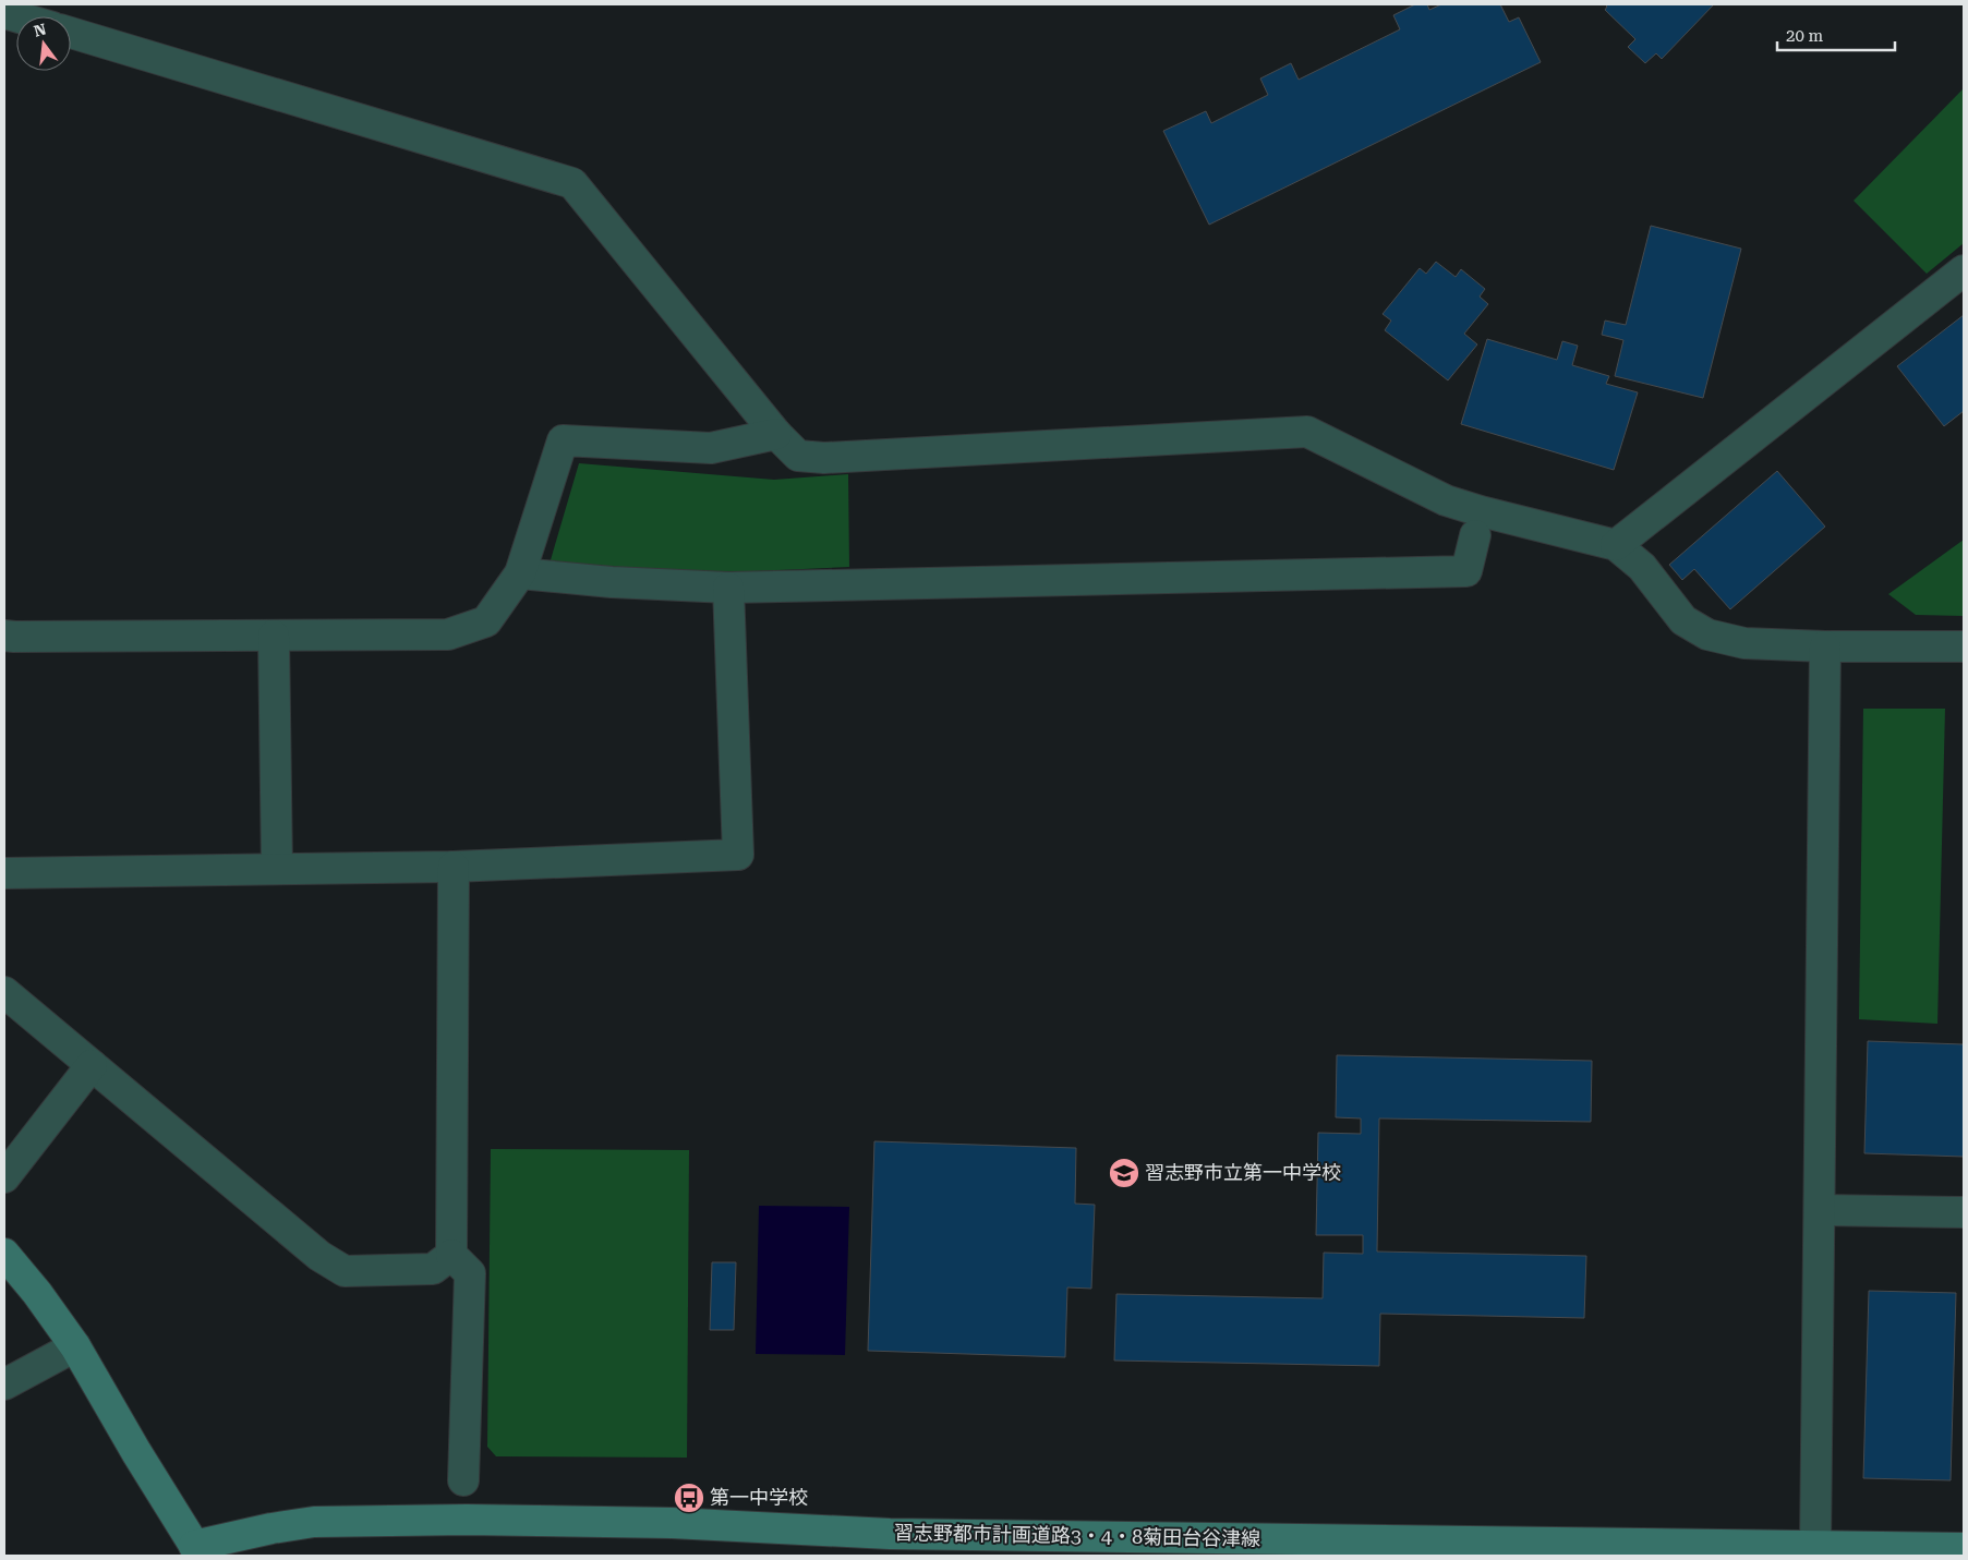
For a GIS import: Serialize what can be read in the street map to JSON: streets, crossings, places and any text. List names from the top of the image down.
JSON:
{
  "streets": {
    "street": ["習志野都市計画道路3・4・8菊田台谷津線"]
  },
  "places": {
    "school or university": ["習志野市立第一中学校"],
    "bus stop": ["第一中学校"]
  },
  "scale_bar": "20 m",
  "north": "top"
}
